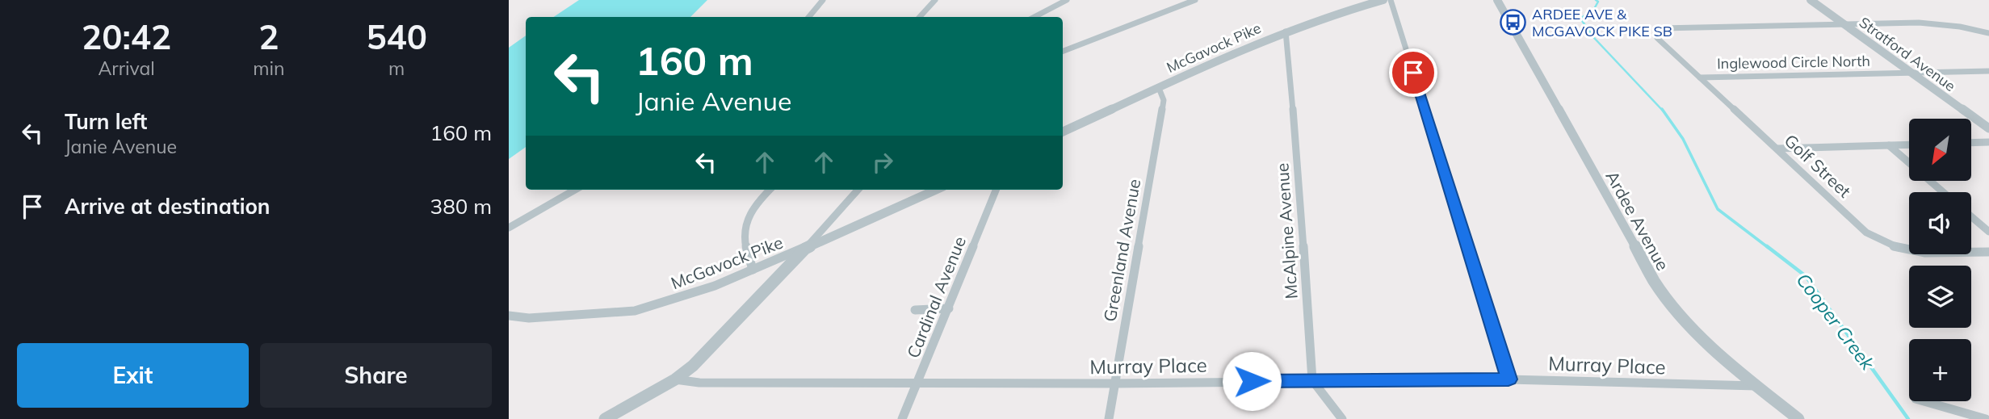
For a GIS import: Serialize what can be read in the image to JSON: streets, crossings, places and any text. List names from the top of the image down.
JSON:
{
  "streets": {
    "street": [
      "McGavock Pike",
      "Stratford Avenue",
      "Inglewood Circle North",
      "Golf Street",
      "Ardee Avenue",
      "McAlpine Avenue",
      "Greenland Avenue",
      "Cardinal Avenue",
      "Murray Place"
    ]
  },
  "crossings": [
    ["McGavock Pike", "McAlpine Avenue"],
    ["McGavock Pike", "Greenland Avenue"],
    ["Stratford Avenue", "Inglewood Circle North"],
    ["Stratford Avenue", "Golf Street"],
    ["Inglewood Circle North", "Golf Street"],
    ["Ardee Avenue", "Murray Place"],
    ["McAlpine Avenue", "Murray Place"],
    ["Greenland Avenue", "Murray Place"],
    ["Cardinal Avenue", "Murray Place"]
  ],
  "water": ["Cooper Creek"],
  "places": {
    "bus stop": ["ARDEE AVE & MCGAVOCK PIKE SB"]
  },
  "north": "bottom left",
  "page": {
    "eta": [
      "20:42",
      "Arrival",
      "2",
      "min",
      "540",
      "m"
    ],
    "turn": ["160 m", "Janie Avenue"],
    "list": [
      {
        "name": "Turn left",
        "note": "Janie Avenue",
        "value": "160 m"
      },
      {
        "name": "Arrive at destination",
        "value": "380 m"
      }
    ],
    "map_buttons": "+",
    "buttons": ["Exit", "Share"]
  }
}
